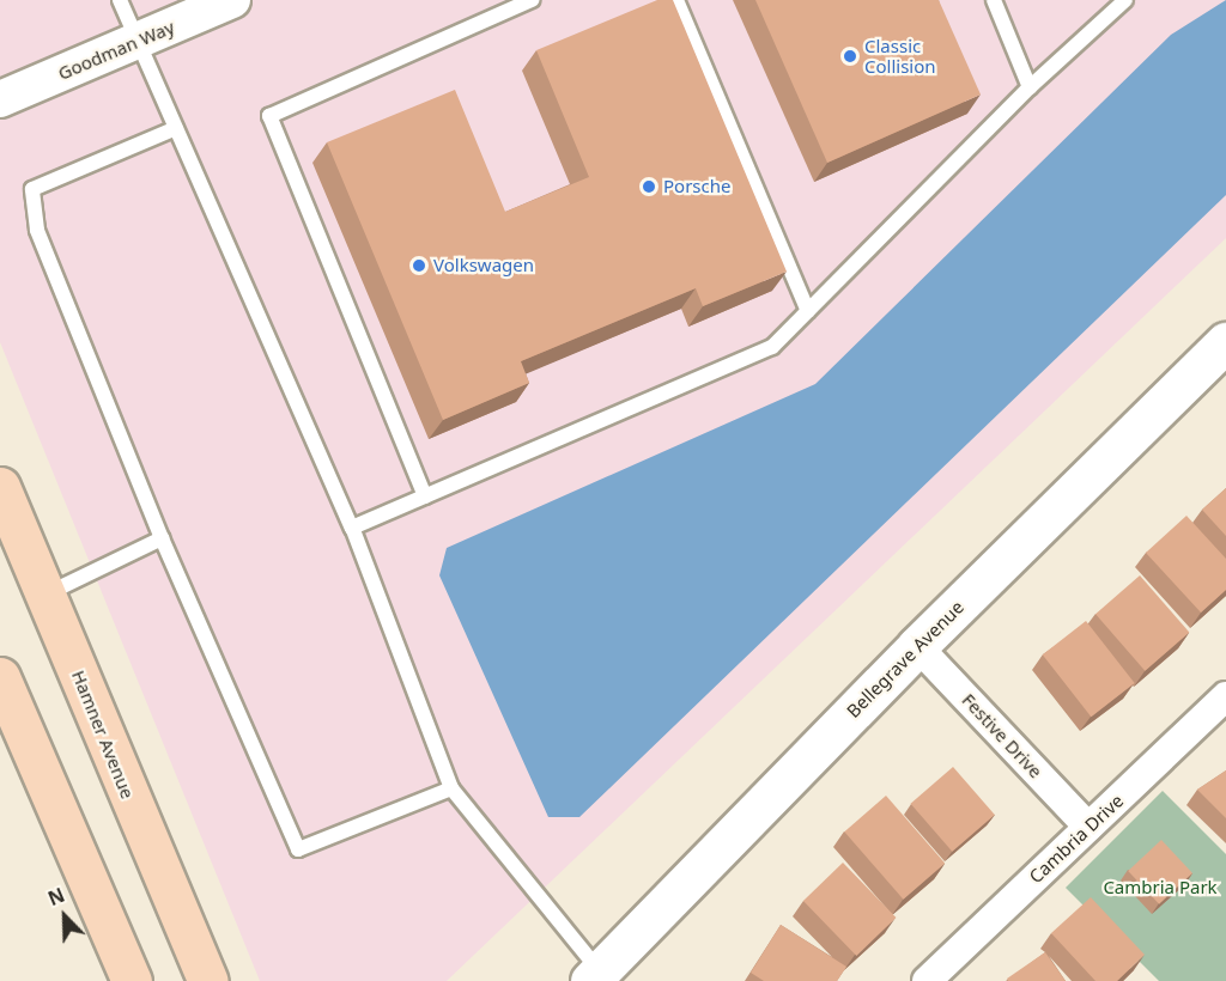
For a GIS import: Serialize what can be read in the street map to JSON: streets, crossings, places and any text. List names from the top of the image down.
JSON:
{
  "streets": {
    "main road": ["Bellegrave Avenue", "Hamner Avenue"],
    "street": ["Goodman Way", "Festive Drive", "Cambria Drive"]
  },
  "crossings": [
    ["Bellegrave Avenue", "Festive Drive"],
    ["Festive Drive", "Cambria Drive"]
  ],
  "parks": ["Cambria Park"],
  "places": ["Classic Collision", "Porsche", "Volkswagen"],
  "north": "top left"
}
